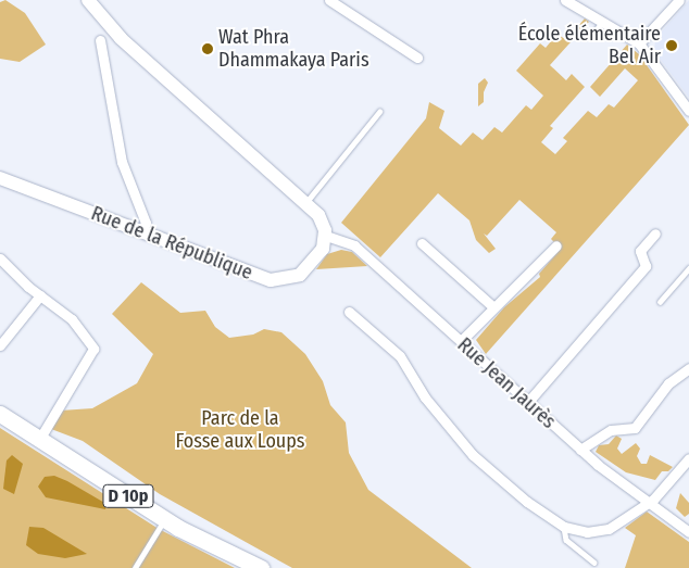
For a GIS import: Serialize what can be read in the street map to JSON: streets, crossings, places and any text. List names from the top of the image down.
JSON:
{
  "streets": {
    "main road": ["D 10p"],
    "street": ["Rue de la République", "Rue Jean Jaurès"]
  },
  "crossings": [
    ["Rue de la République", "Rue Jean Jaurès"]
  ],
  "parks": ["Parc de la Fosse aux Loups"],
  "places": ["École élémentaire Bel Air", "Wat Phra Dhammakaya Paris"]
}
